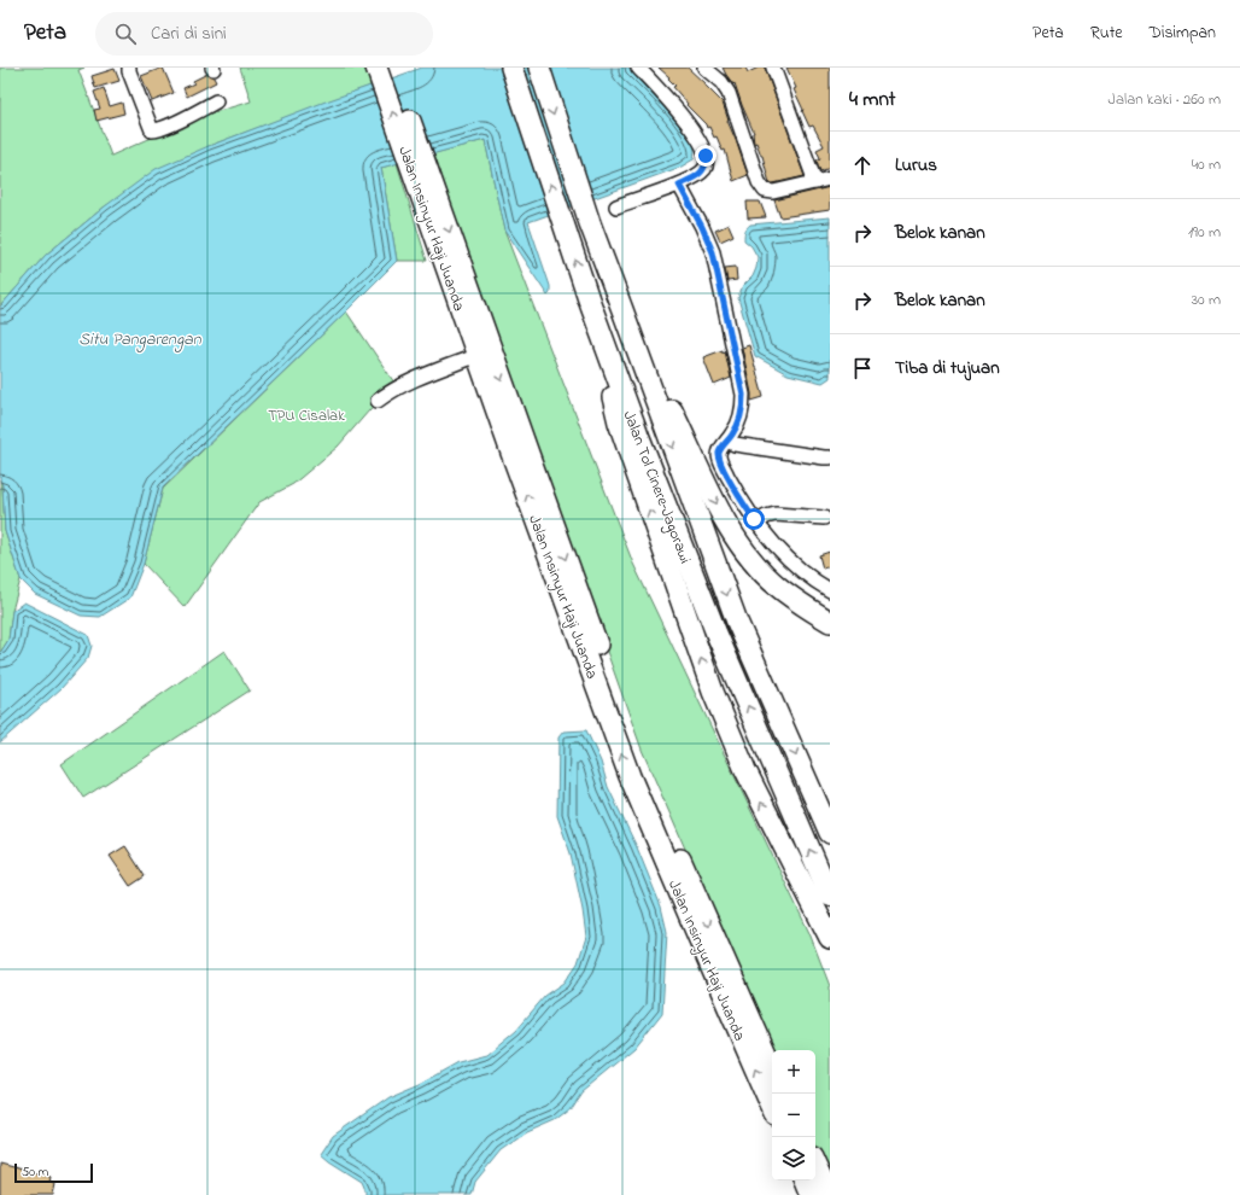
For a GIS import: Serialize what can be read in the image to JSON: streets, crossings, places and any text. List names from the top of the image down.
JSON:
{
  "streets": {
    "highway": ["Jalan Insinyur Haji Juanda", "Jalan Tol Cinere–Jagorawi"]
  },
  "water": ["Situ Pangarengan"],
  "parks": ["TPU Cisalak"],
  "scale_bar": "50 m",
  "page": {
    "header": "Peta",
    "search": "Cari di sini",
    "nav": ["Peta", "Rute", "Disimpan"],
    "heading": ["4 mnt", "Jalan kaki · 260 m"],
    "list": [
      ["Lurus", "40 m"],
      ["Belok kanan", "190 m"],
      ["Belok kanan", "30 m"],
      "Tiba di tujuan"
    ],
    "map_buttons": ["+", "−"],
    "scale": "50 m"
  }
}
